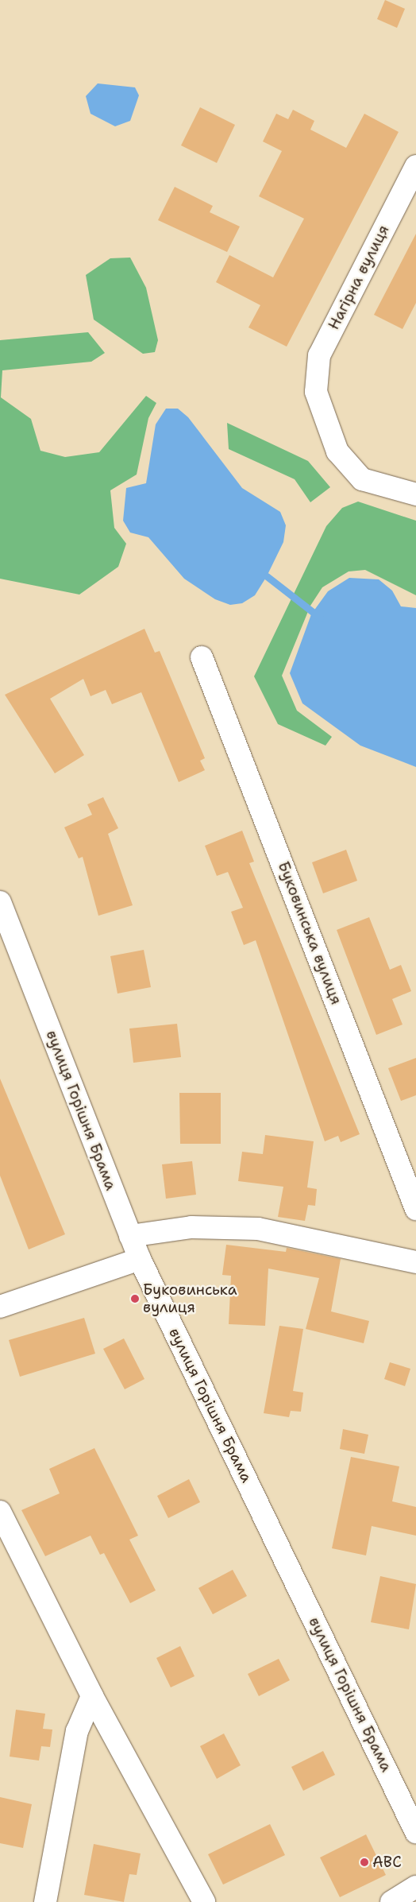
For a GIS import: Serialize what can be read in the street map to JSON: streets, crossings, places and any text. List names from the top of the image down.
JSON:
{
  "streets": {
    "street": ["Нагірна вулиця", "Буковинська вулиця", "вулиця Горішня Брама"]
  },
  "places": ["Буковинська вулиця", "ABC"]
}
